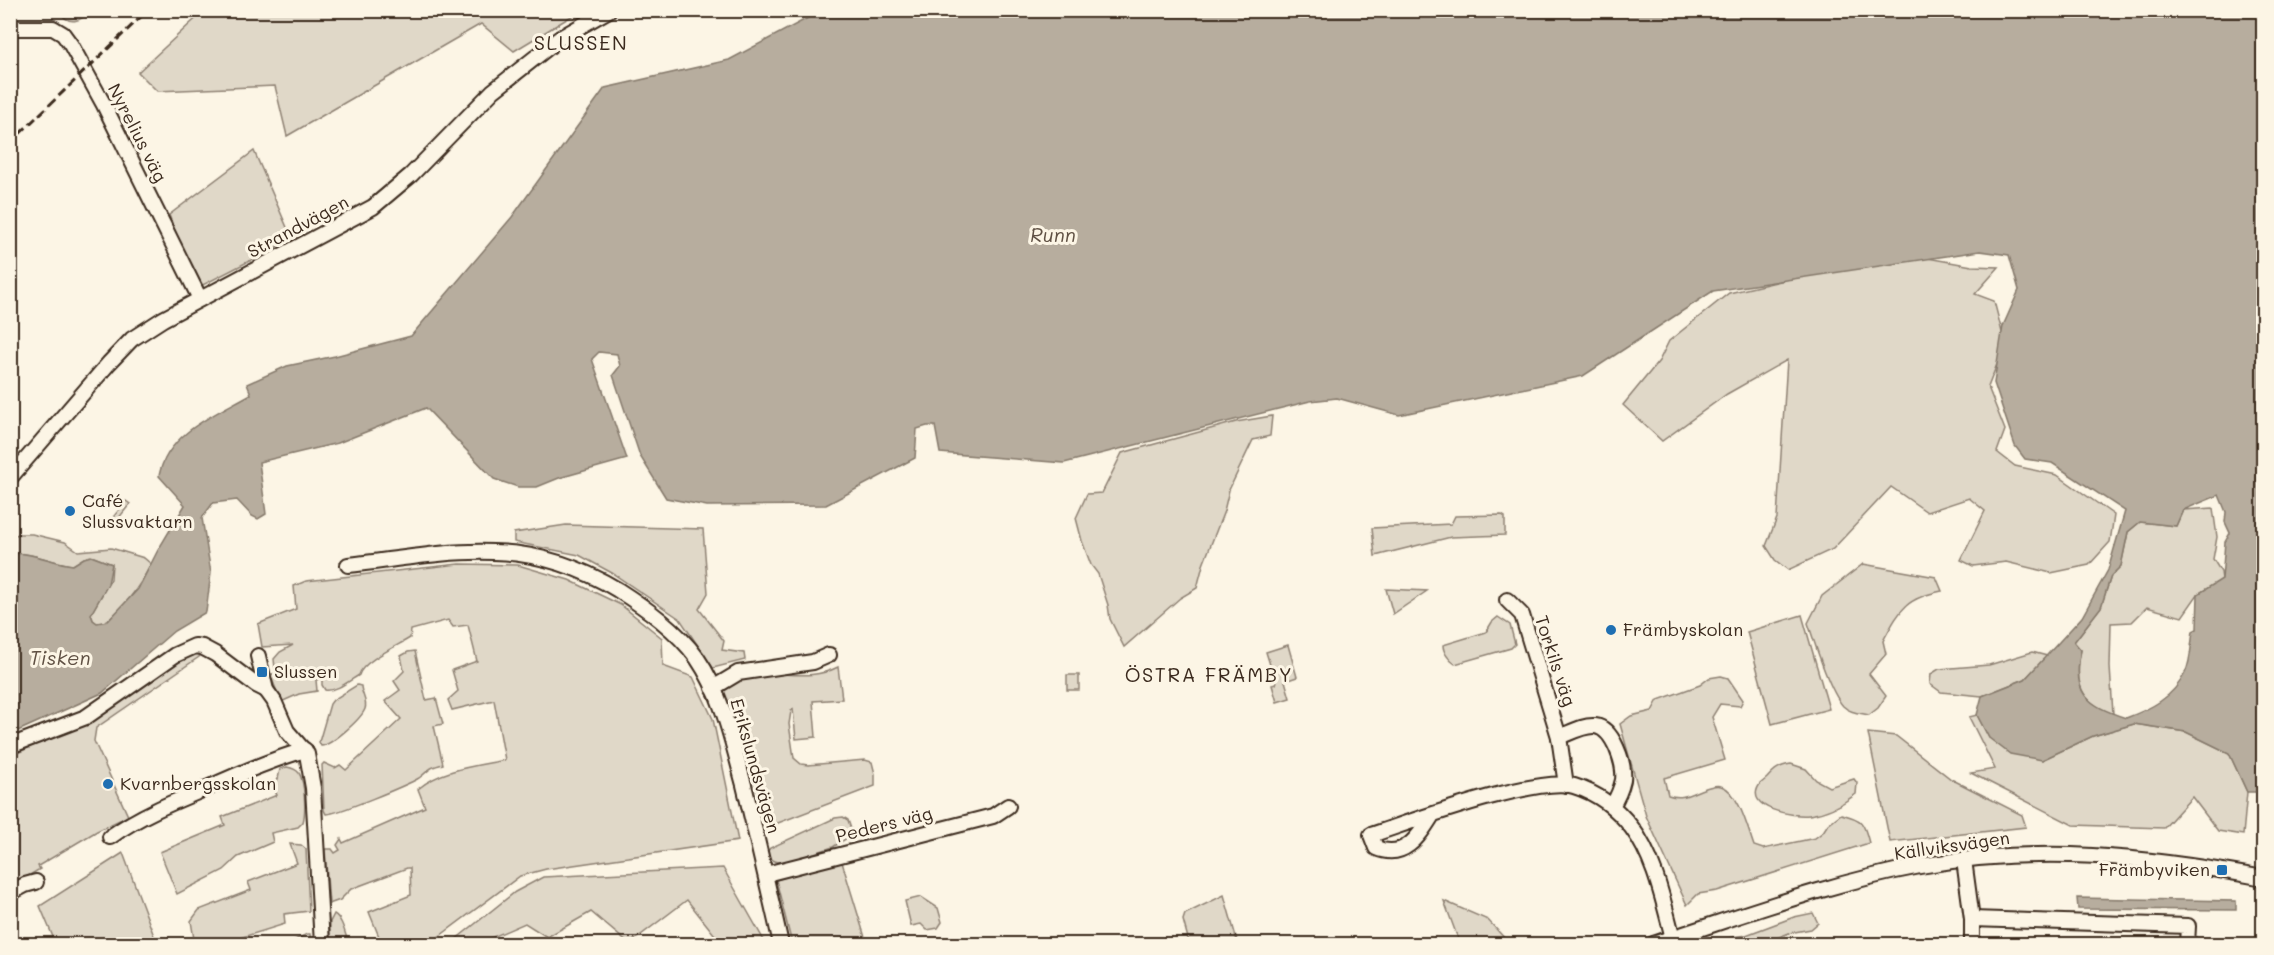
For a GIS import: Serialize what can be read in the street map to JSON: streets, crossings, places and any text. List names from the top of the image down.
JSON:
{
  "streets": {
    "street": [
      "Nyrelius väg",
      "Strandvägen",
      "Torkils väg",
      "Erikslundsvägen",
      "Peders väg",
      "Källviksvägen"
    ]
  },
  "crossings": [
    ["Nyrelius väg", "Strandvägen"],
    ["Erikslundsvägen", "Peders väg"]
  ],
  "districts": ["SLUSSEN", "ÖSTRA FRÄMBY"],
  "water": ["Runn", "Tisken"],
  "places": {
    "other": ["Café Slussvaktarn", "Främbyskolan", "Kvarnbergsskolan"],
    "transit": ["Slussen", "Främbyviken"]
  }
}
